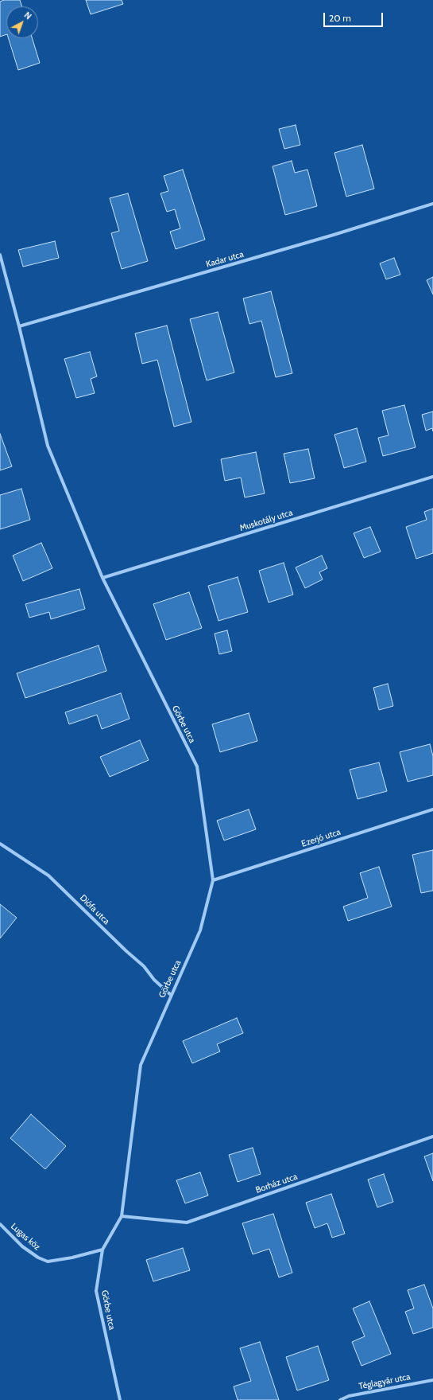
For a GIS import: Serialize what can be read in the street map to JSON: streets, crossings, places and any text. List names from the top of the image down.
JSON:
{
  "streets": {
    "street": [
      "Kadar utca",
      "Muskotály utca",
      "Görbe utca",
      "Ezerjó utca",
      "Diófa utca",
      "Borház utca",
      "Lugas köz",
      "Téglagyár utca"
    ]
  },
  "crossings": [
    ["Kadar utca", "Görbe utca"],
    ["Muskotály utca", "Görbe utca"],
    ["Görbe utca", "Ezerjó utca"],
    ["Görbe utca", "Diófa utca"],
    ["Görbe utca", "Borház utca"],
    ["Görbe utca", "Lugas köz"]
  ],
  "scale_bar": "20 m",
  "north": "top right"
}
